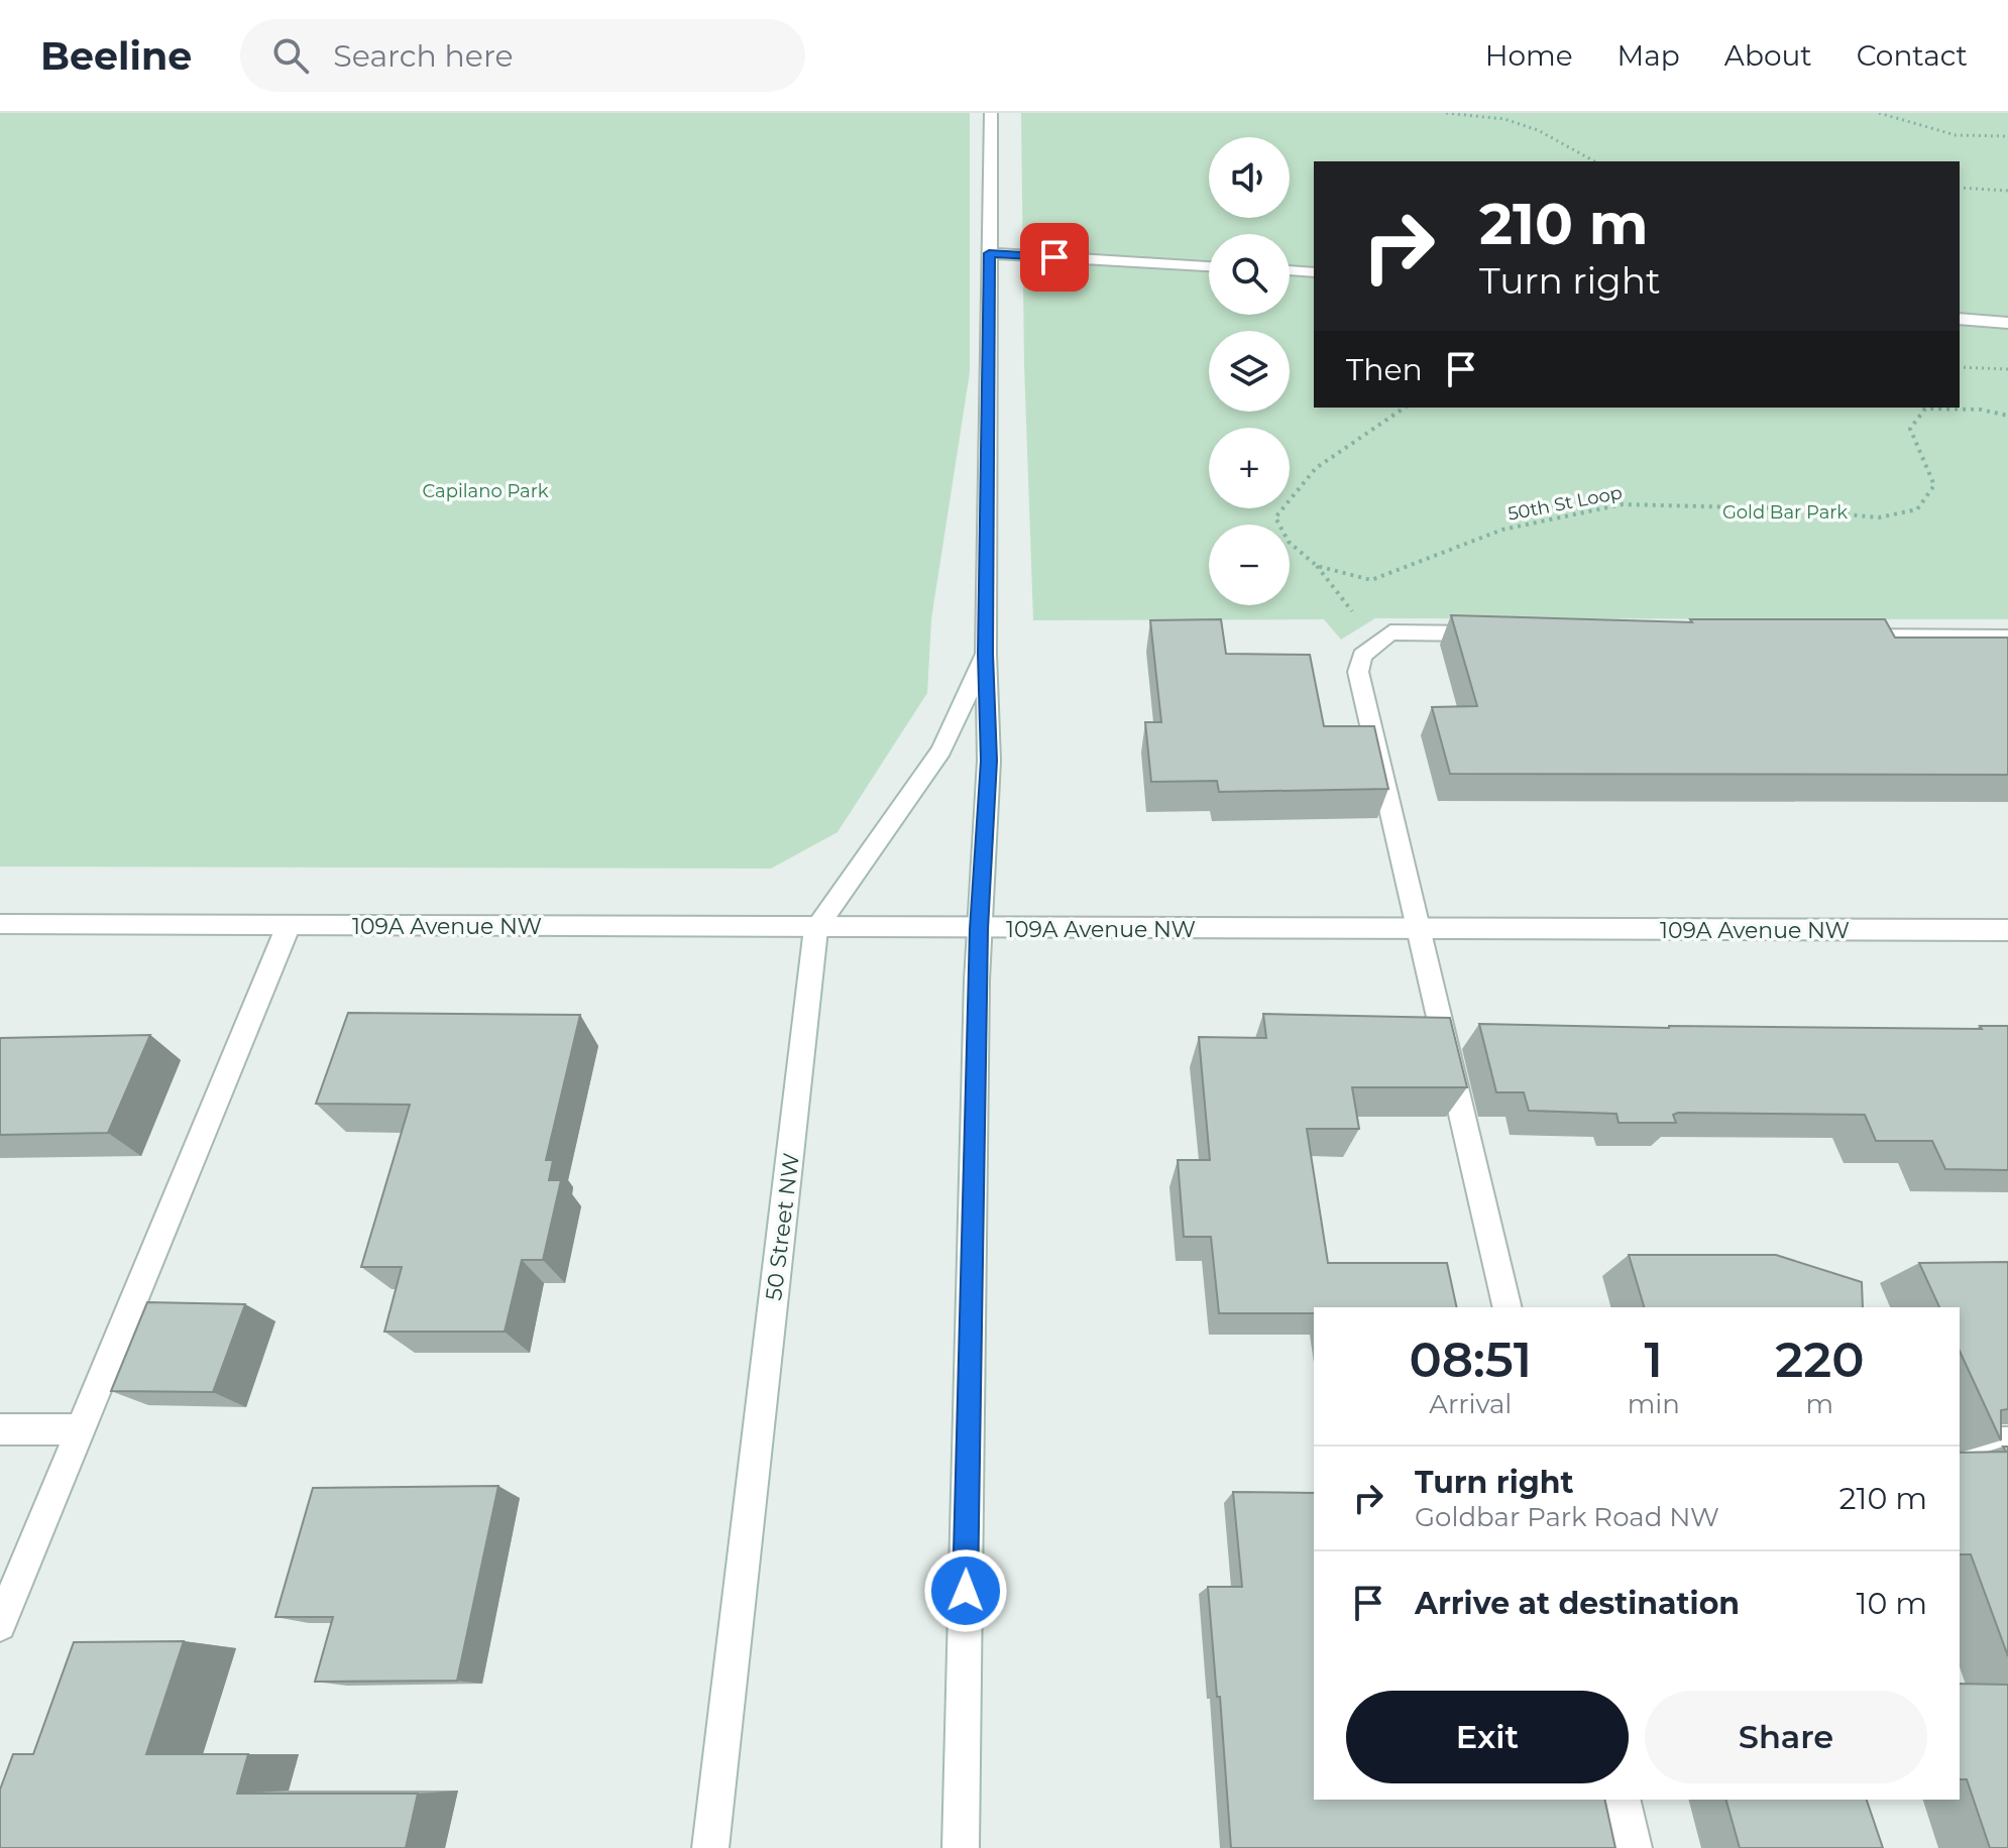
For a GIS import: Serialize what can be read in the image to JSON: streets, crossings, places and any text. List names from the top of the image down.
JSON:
{
  "streets": {
    "street": ["109A Avenue NW", "50 Street NW"],
    "path": ["50th St Loop"]
  },
  "crossings": [
    ["109A Avenue NW", "50 Street NW"]
  ],
  "parks": ["Capilano Park", "Gold Bar Park"],
  "page": {
    "header": "Beeline",
    "search": "Search here",
    "nav": [
      "Home",
      "Map",
      "About",
      "Contact"
    ],
    "map_buttons": ["+", "−"],
    "turn": ["210 m", "Turn right"],
    "then": "Then",
    "eta": [
      "08:51",
      "Arrival",
      "1",
      "min",
      "220",
      "m"
    ],
    "list": [
      {
        "name": "Turn right",
        "note": "Goldbar Park Road NW",
        "value": "210 m"
      },
      {
        "name": "Arrive at destination",
        "value": "10 m"
      }
    ],
    "buttons": ["Exit", "Share"]
  }
}
